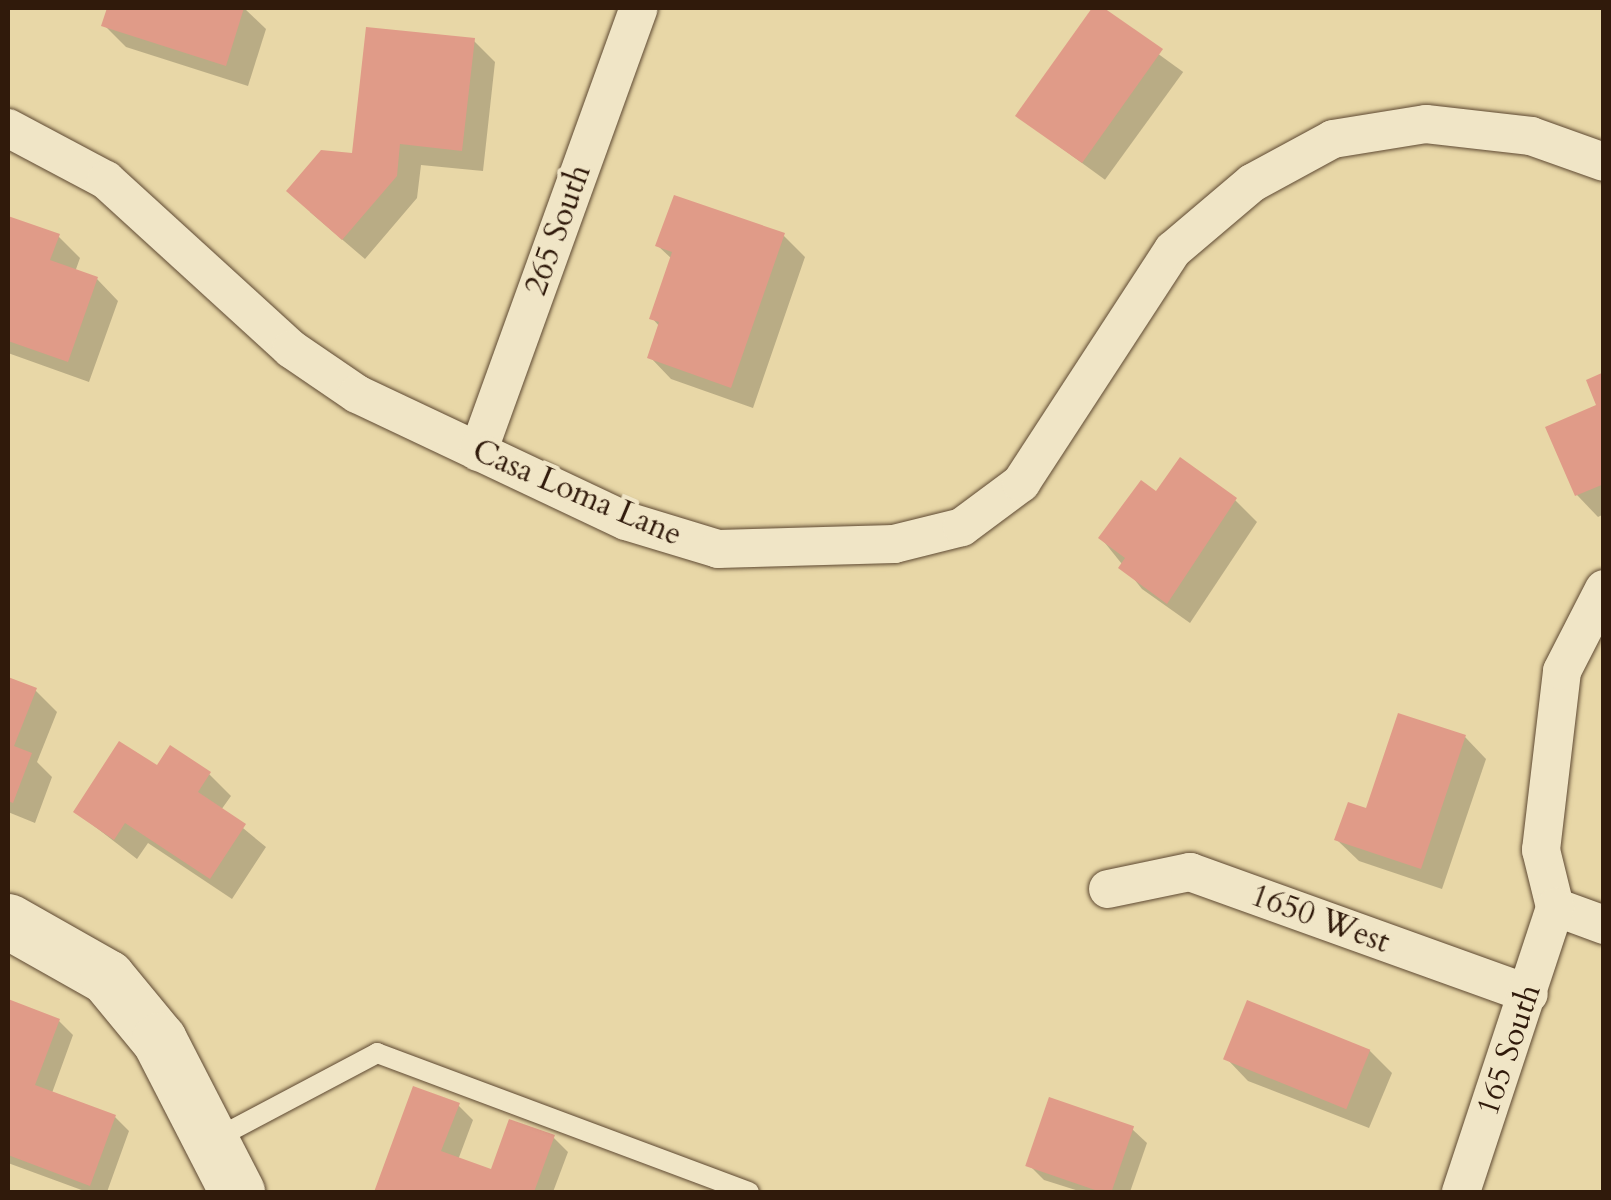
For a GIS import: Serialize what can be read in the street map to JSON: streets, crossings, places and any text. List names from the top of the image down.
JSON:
{
  "streets": {
    "street": [
      "265 South",
      "Casa Loma Lane",
      "1650 West",
      "165 South"
    ]
  },
  "crossings": [
    ["265 South", "Casa Loma Lane"],
    ["1650 West", "165 South"]
  ]
}
